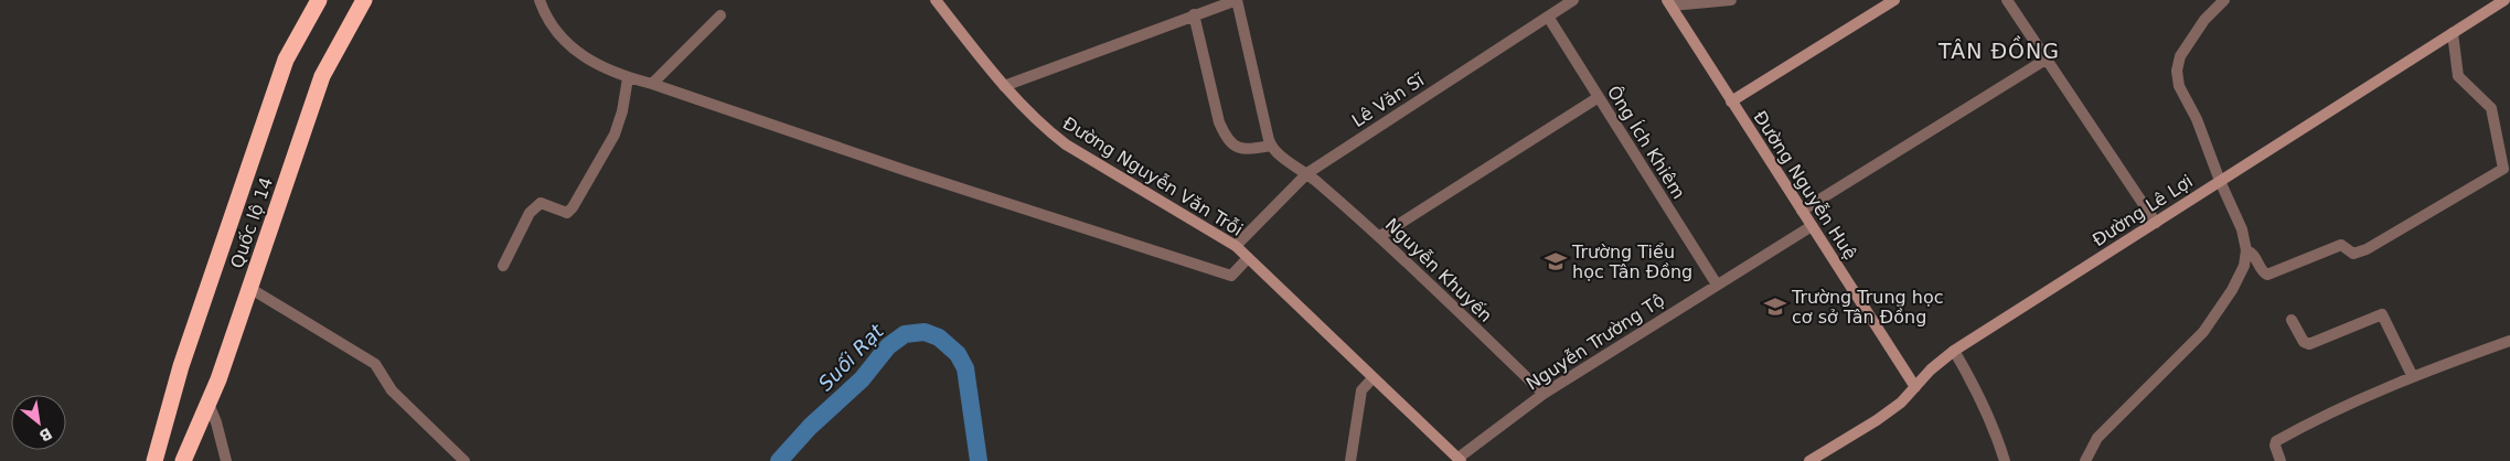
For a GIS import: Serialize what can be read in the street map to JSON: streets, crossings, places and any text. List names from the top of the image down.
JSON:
{
  "streets": {
    "highway": ["Quốc lộ 14"],
    "street": [
      "Lê Văn Sĩ",
      "Ông Ích Khiêm",
      "Đường Nguyễn Văn Trỗi",
      "Đường Nguyễn Huệ",
      "Đường Lê Lợi",
      "Nguyễn Khuyến",
      "Nguyễn Trường Tộ"
    ]
  },
  "crossings": [
    ["Lê Văn Sĩ", "Ông Ích Khiêm"],
    ["Lê Văn Sĩ", "Đường Nguyễn Văn Trỗi"],
    ["Lê Văn Sĩ", "Nguyễn Khuyến"],
    ["Ông Ích Khiêm", "Nguyễn Trường Tộ"],
    ["Đường Nguyễn Văn Trỗi", "Nguyễn Trường Tộ"],
    ["Đường Nguyễn Huệ", "Đường Lê Lợi"],
    ["Đường Nguyễn Huệ", "Nguyễn Trường Tộ"],
    ["Nguyễn Khuyến", "Nguyễn Trường Tộ"]
  ],
  "districts": ["TÂN ĐỒNG"],
  "water": ["Suối Rạt"],
  "places": {
    "school or university": ["Trường Tiểu học Tân Đồng", "Trường Trung học cơ sở Tân Đồng"]
  },
  "north": "bottom right"
}
